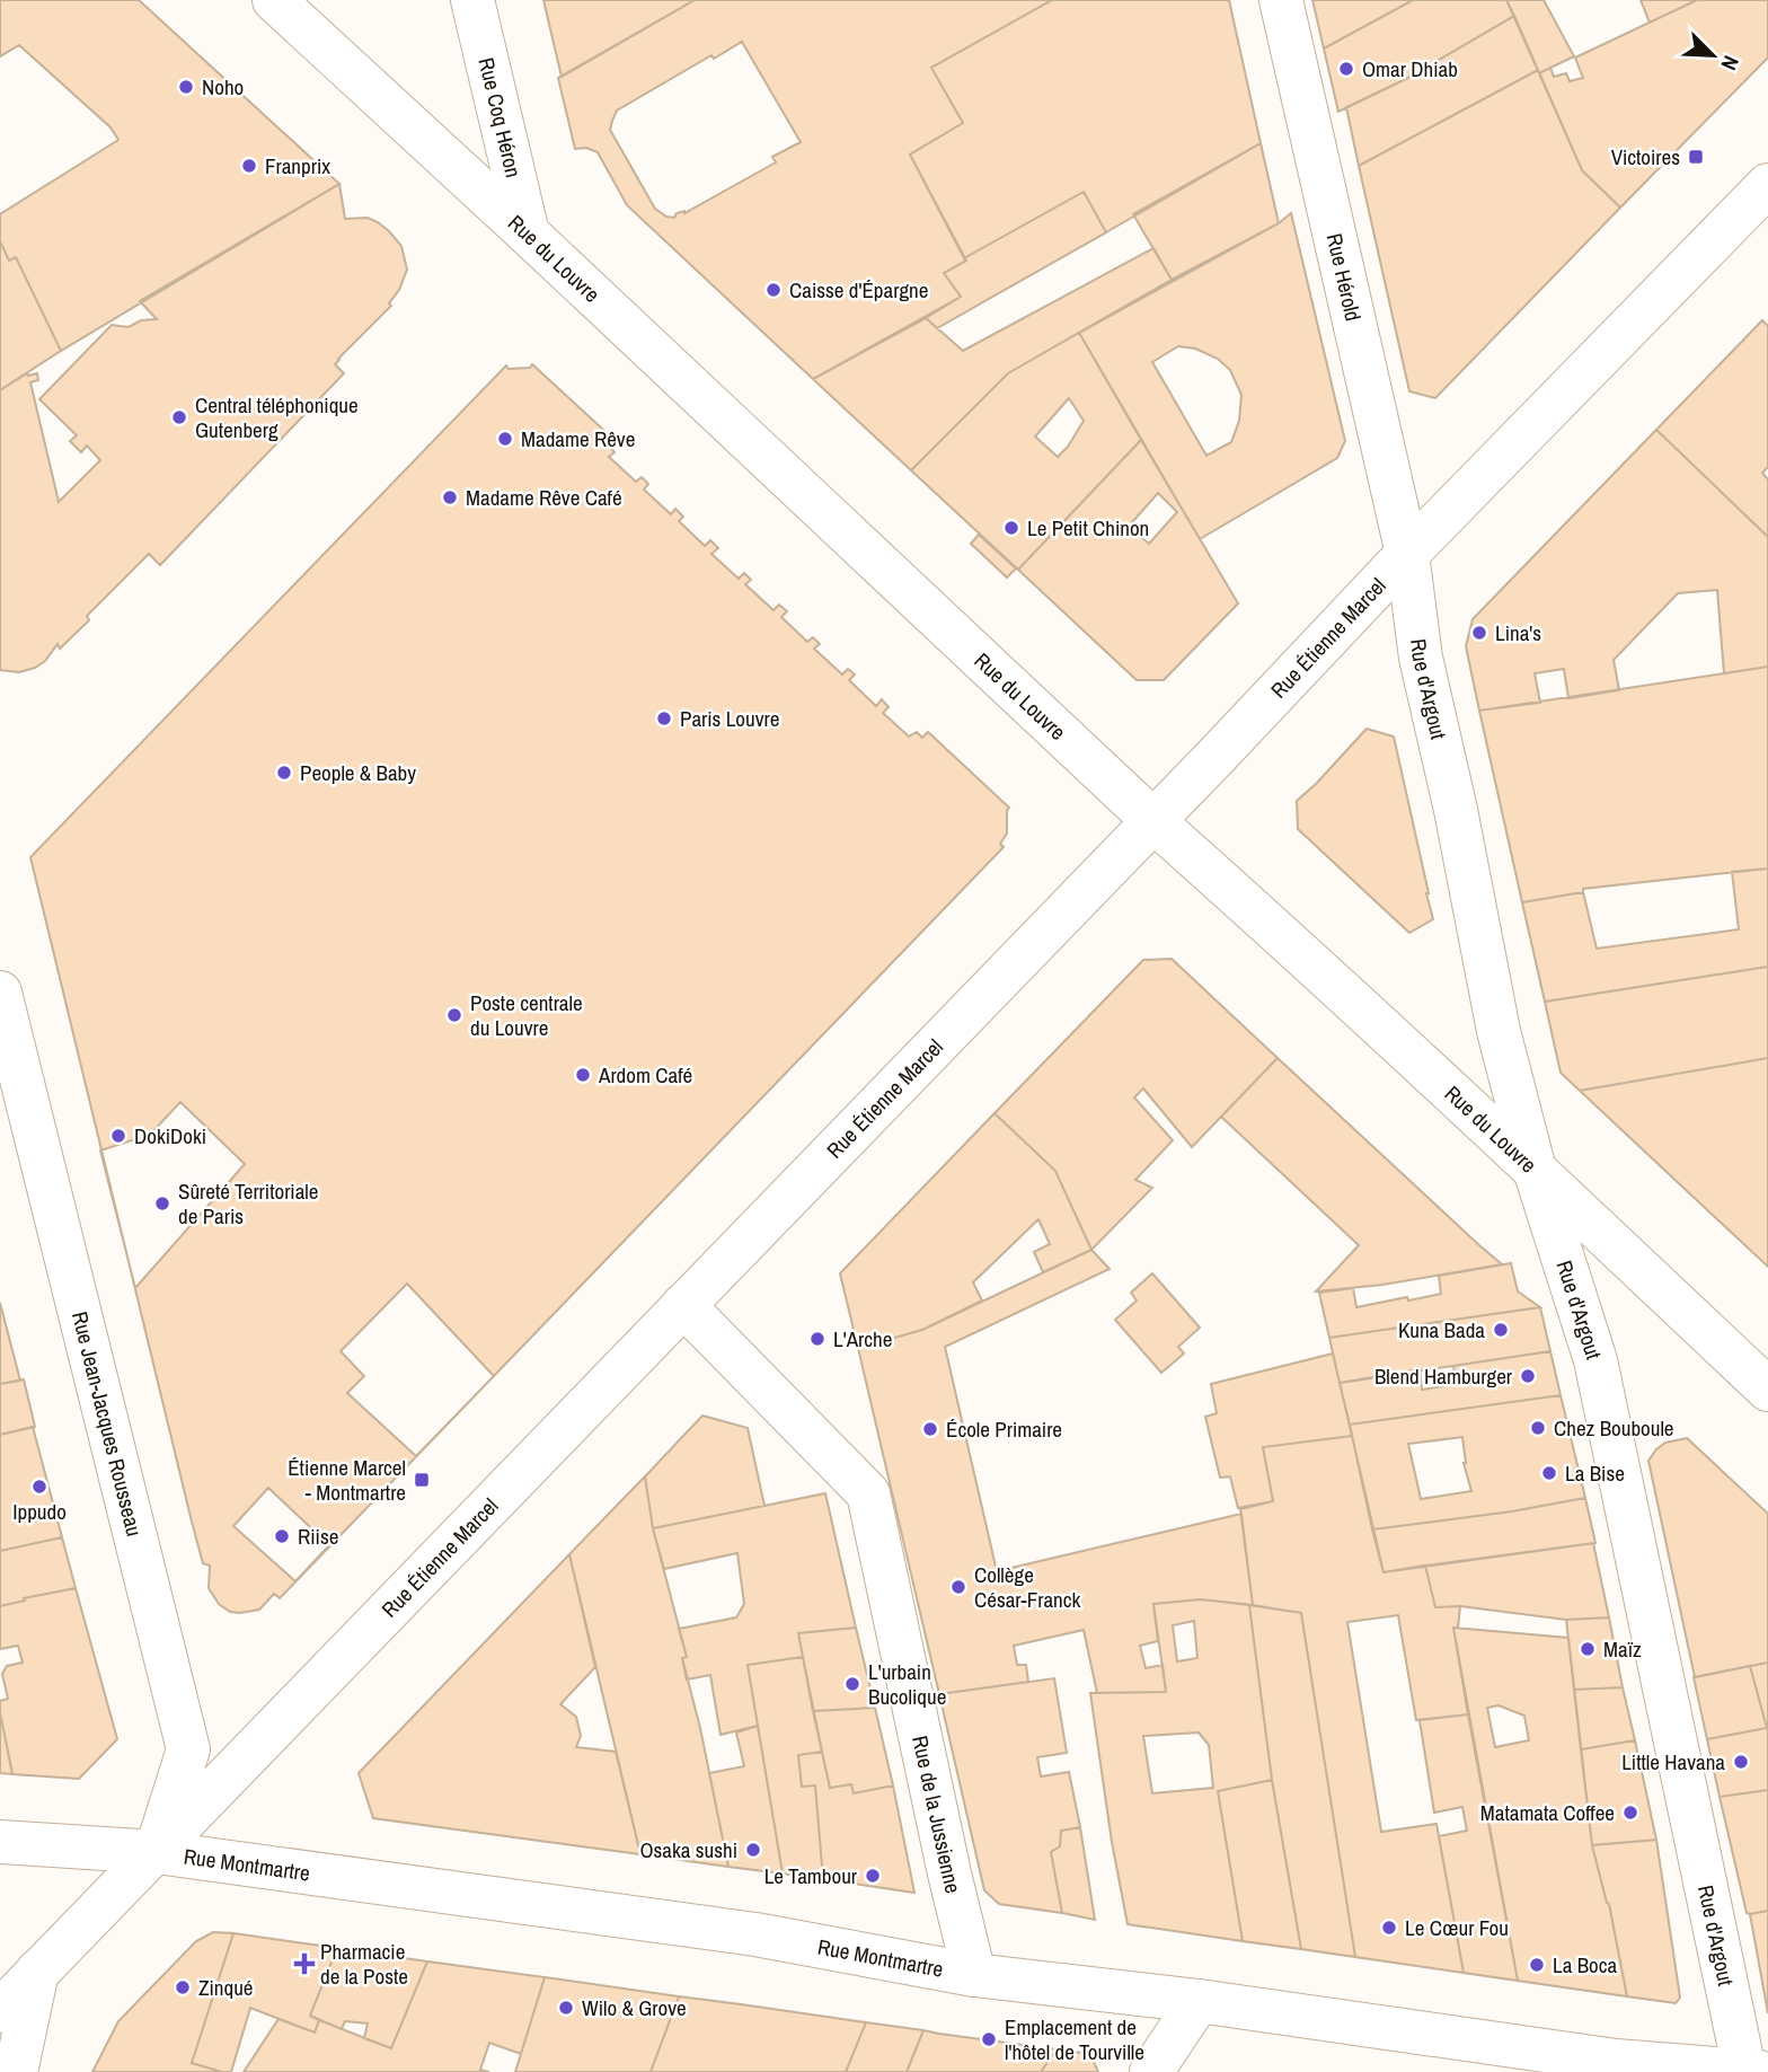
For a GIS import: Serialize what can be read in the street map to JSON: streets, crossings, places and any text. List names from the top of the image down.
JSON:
{
  "streets": {
    "street": [
      "Rue Coq Héron",
      "Rue du Louvre",
      "Rue Hérold",
      "Rue Étienne Marcel",
      "Rue d'Argout",
      "Rue Jean-Jacques Rousseau",
      "Rue de la Jussienne",
      "Rue Montmartre"
    ]
  },
  "crossings": [
    ["Rue Coq Héron", "Rue du Louvre"],
    ["Rue du Louvre", "Rue Étienne Marcel"],
    ["Rue du Louvre", "Rue d'Argout"],
    ["Rue Hérold", "Rue Étienne Marcel"],
    ["Rue Hérold", "Rue d'Argout"],
    ["Rue Étienne Marcel", "Rue d'Argout"],
    ["Rue Étienne Marcel", "Rue Jean-Jacques Rousseau"],
    ["Rue Étienne Marcel", "Rue de la Jussienne"],
    ["Rue Étienne Marcel", "Rue Montmartre"],
    ["Rue d'Argout", "Rue Montmartre"],
    ["Rue Jean-Jacques Rousseau", "Rue Montmartre"],
    ["Rue de la Jussienne", "Rue Montmartre"]
  ],
  "places": {
    "other": [
      "Omar Dhiab",
      "Noho",
      "Franprix",
      "Caisse d'Épargne",
      "Central téléphonique Gutenberg",
      "Madame Rêve",
      "Madame Rêve Café",
      "Le Petit Chinon",
      "Lina's",
      "Paris Louvre",
      "People & Baby",
      "Poste centrale du Louvre",
      "Ardom Café",
      "DokiDoki",
      "Sûreté Territoriale de Paris",
      "Kuna Bada",
      "L'Arche",
      "Blend Hamburger",
      "Chez Bouboule",
      "École Primaire",
      "La Bise",
      "Ippudo",
      "Riise",
      "Collège César-Franck",
      "Maïz",
      "L'urbain Bucolique",
      "Little Havana",
      "Matamata Coffee",
      "Osaka sushi",
      "Le Tambour",
      "Le Cœur Fou",
      "La Boca",
      "Zinqué",
      "Wilo & Grove",
      "Emplacement de l'hôtel de Tourville"
    ],
    "transit": ["Victoires", "Étienne Marcel - Montmartre"],
    "health": ["Pharmacie de la Poste"]
  },
  "north": "bottom right"
}
